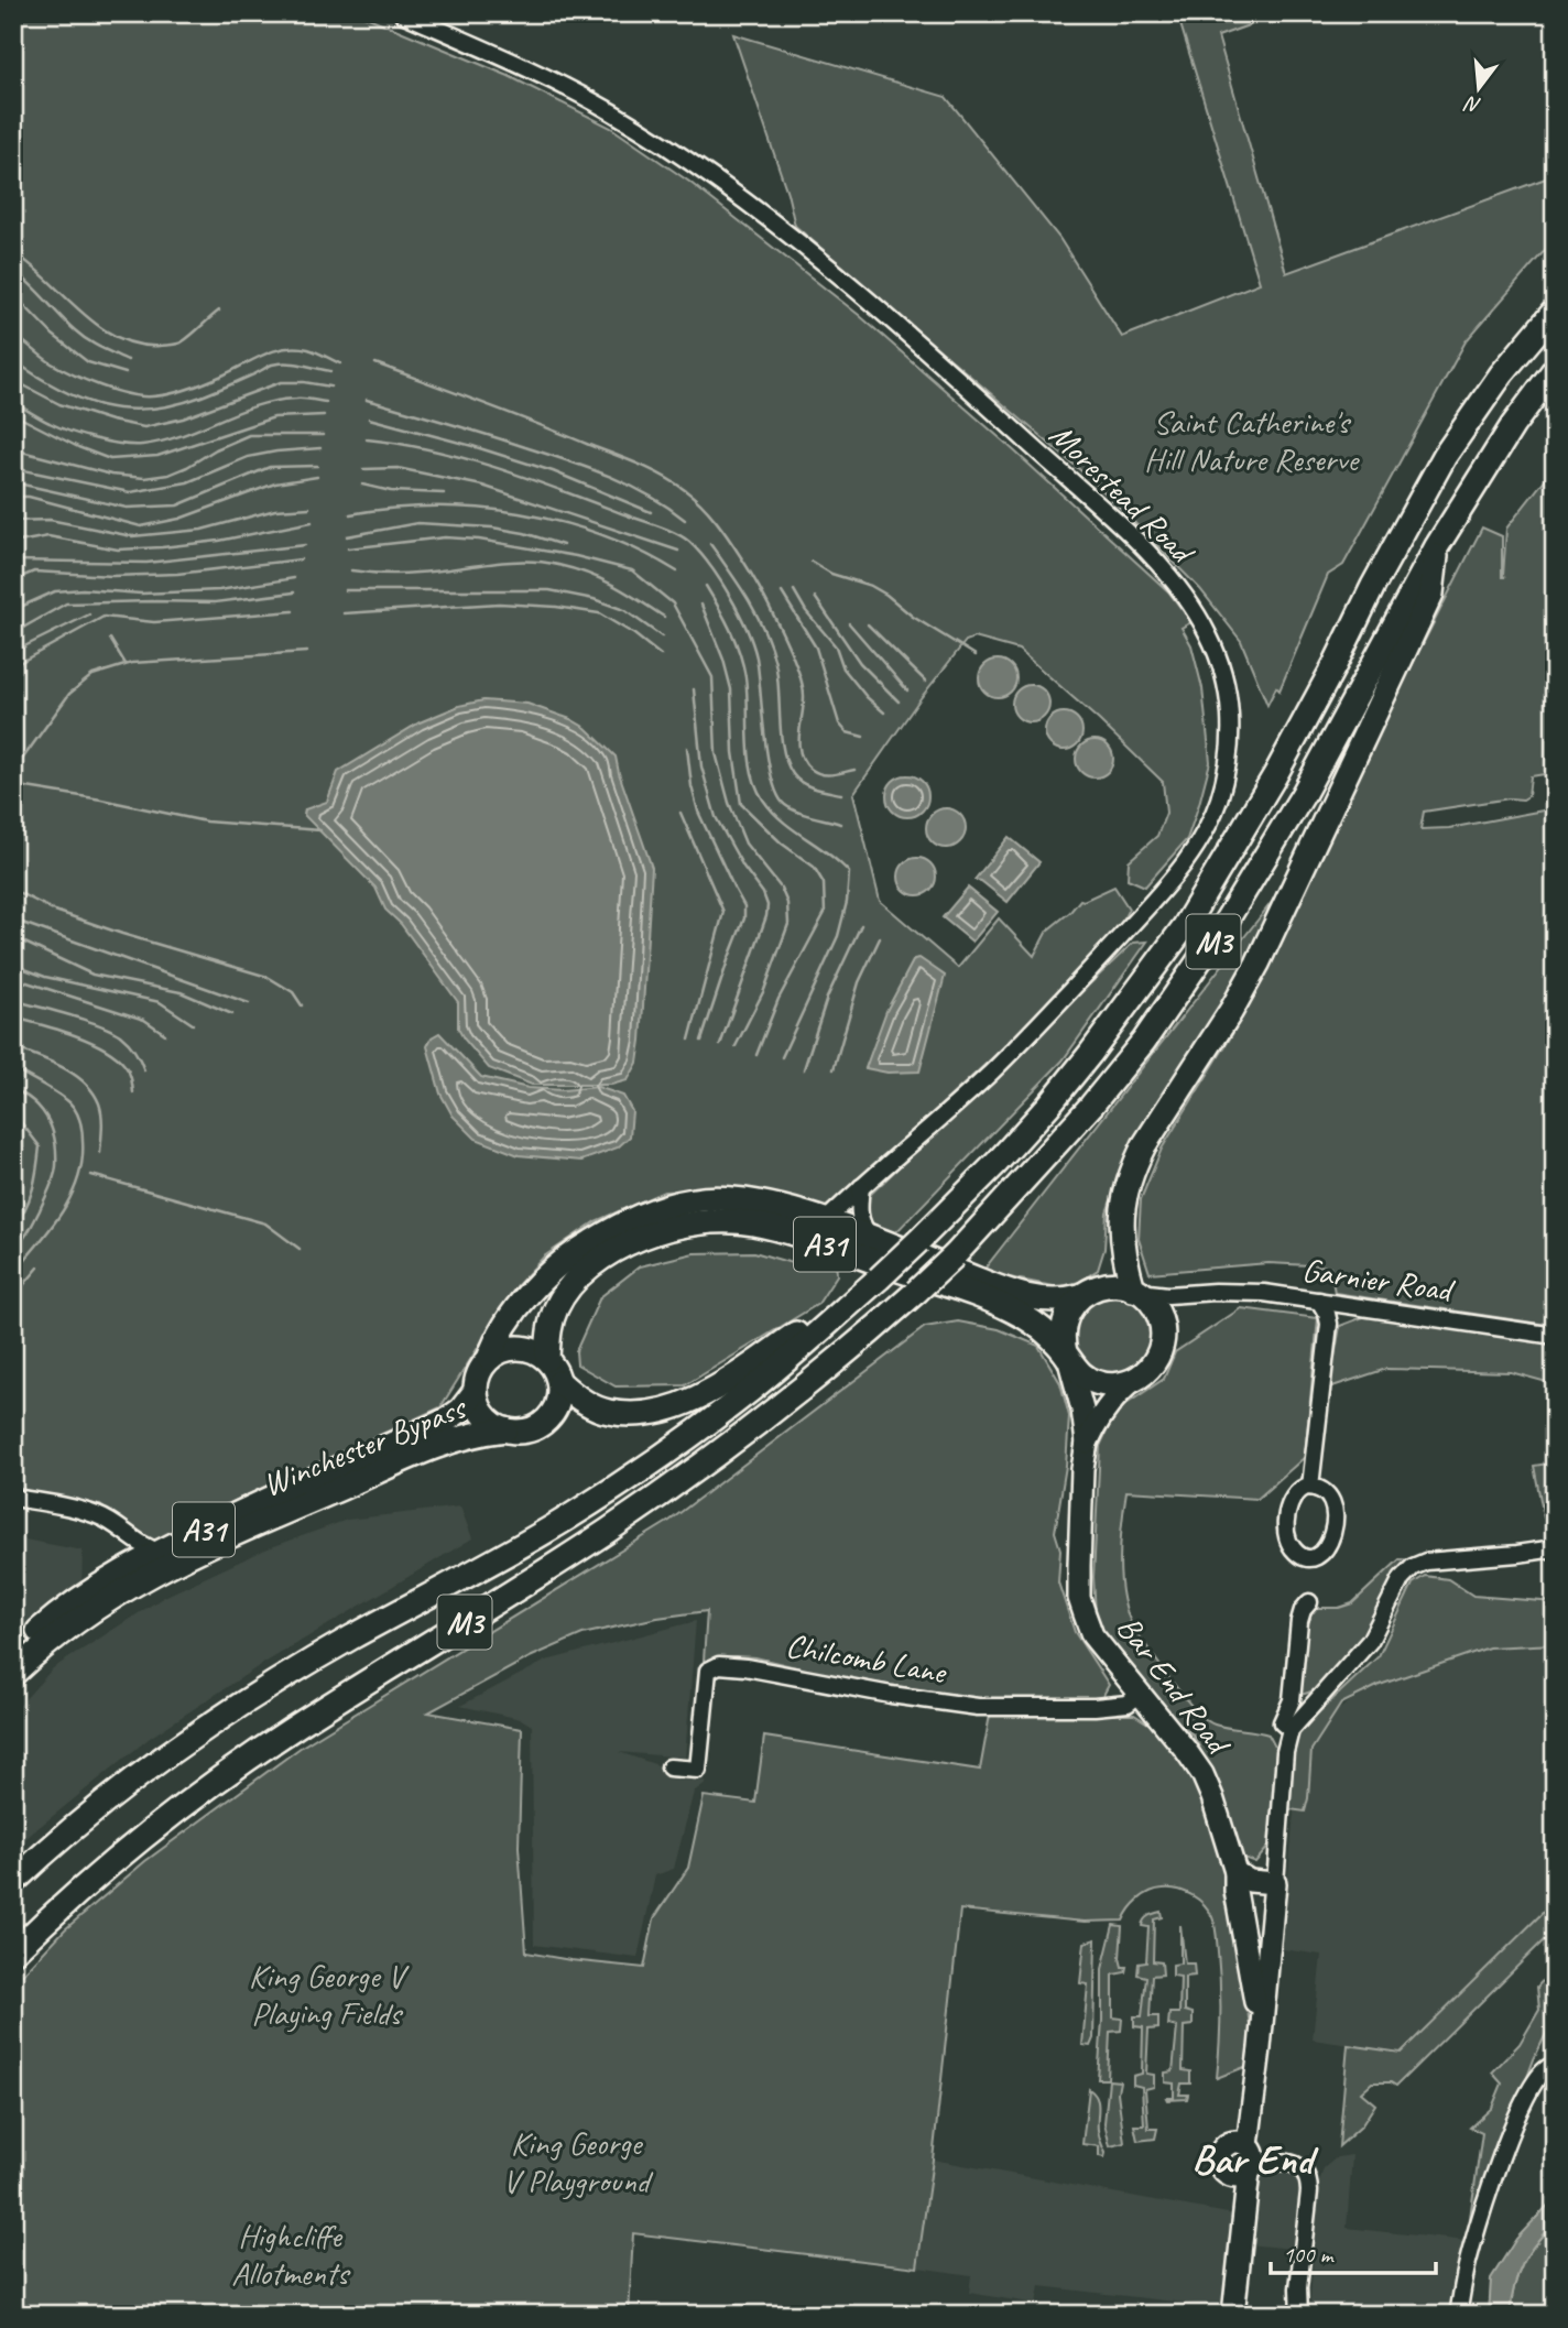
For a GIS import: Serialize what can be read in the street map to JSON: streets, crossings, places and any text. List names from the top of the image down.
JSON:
{
  "streets": {
    "highway": ["M3", "A31", "Winchester Bypass"],
    "main road": ["Bar End Road"],
    "street": ["Morestead Road", "Garnier Road", "Chilcomb Lane"]
  },
  "crossings": [
    ["Morestead Road", "A31"],
    ["M3", "A31"],
    ["M3", "Garnier Road"],
    ["M3", "Winchester Bypass"],
    ["M3", "Bar End Road"],
    ["A31", "Garnier Road"],
    ["A31", "Winchester Bypass"],
    ["A31", "Bar End Road"],
    ["Garnier Road", "Bar End Road"],
    ["Chilcomb Lane", "Bar End Road"]
  ],
  "districts": ["Bar End"],
  "parks": [
    "Saint Catherine's Hill Nature Reserve",
    "King George V Playing Fields",
    "King George V Playground",
    "Highcliffe Allotments"
  ],
  "scale_bar": "100 m",
  "north": "bottom"
}
